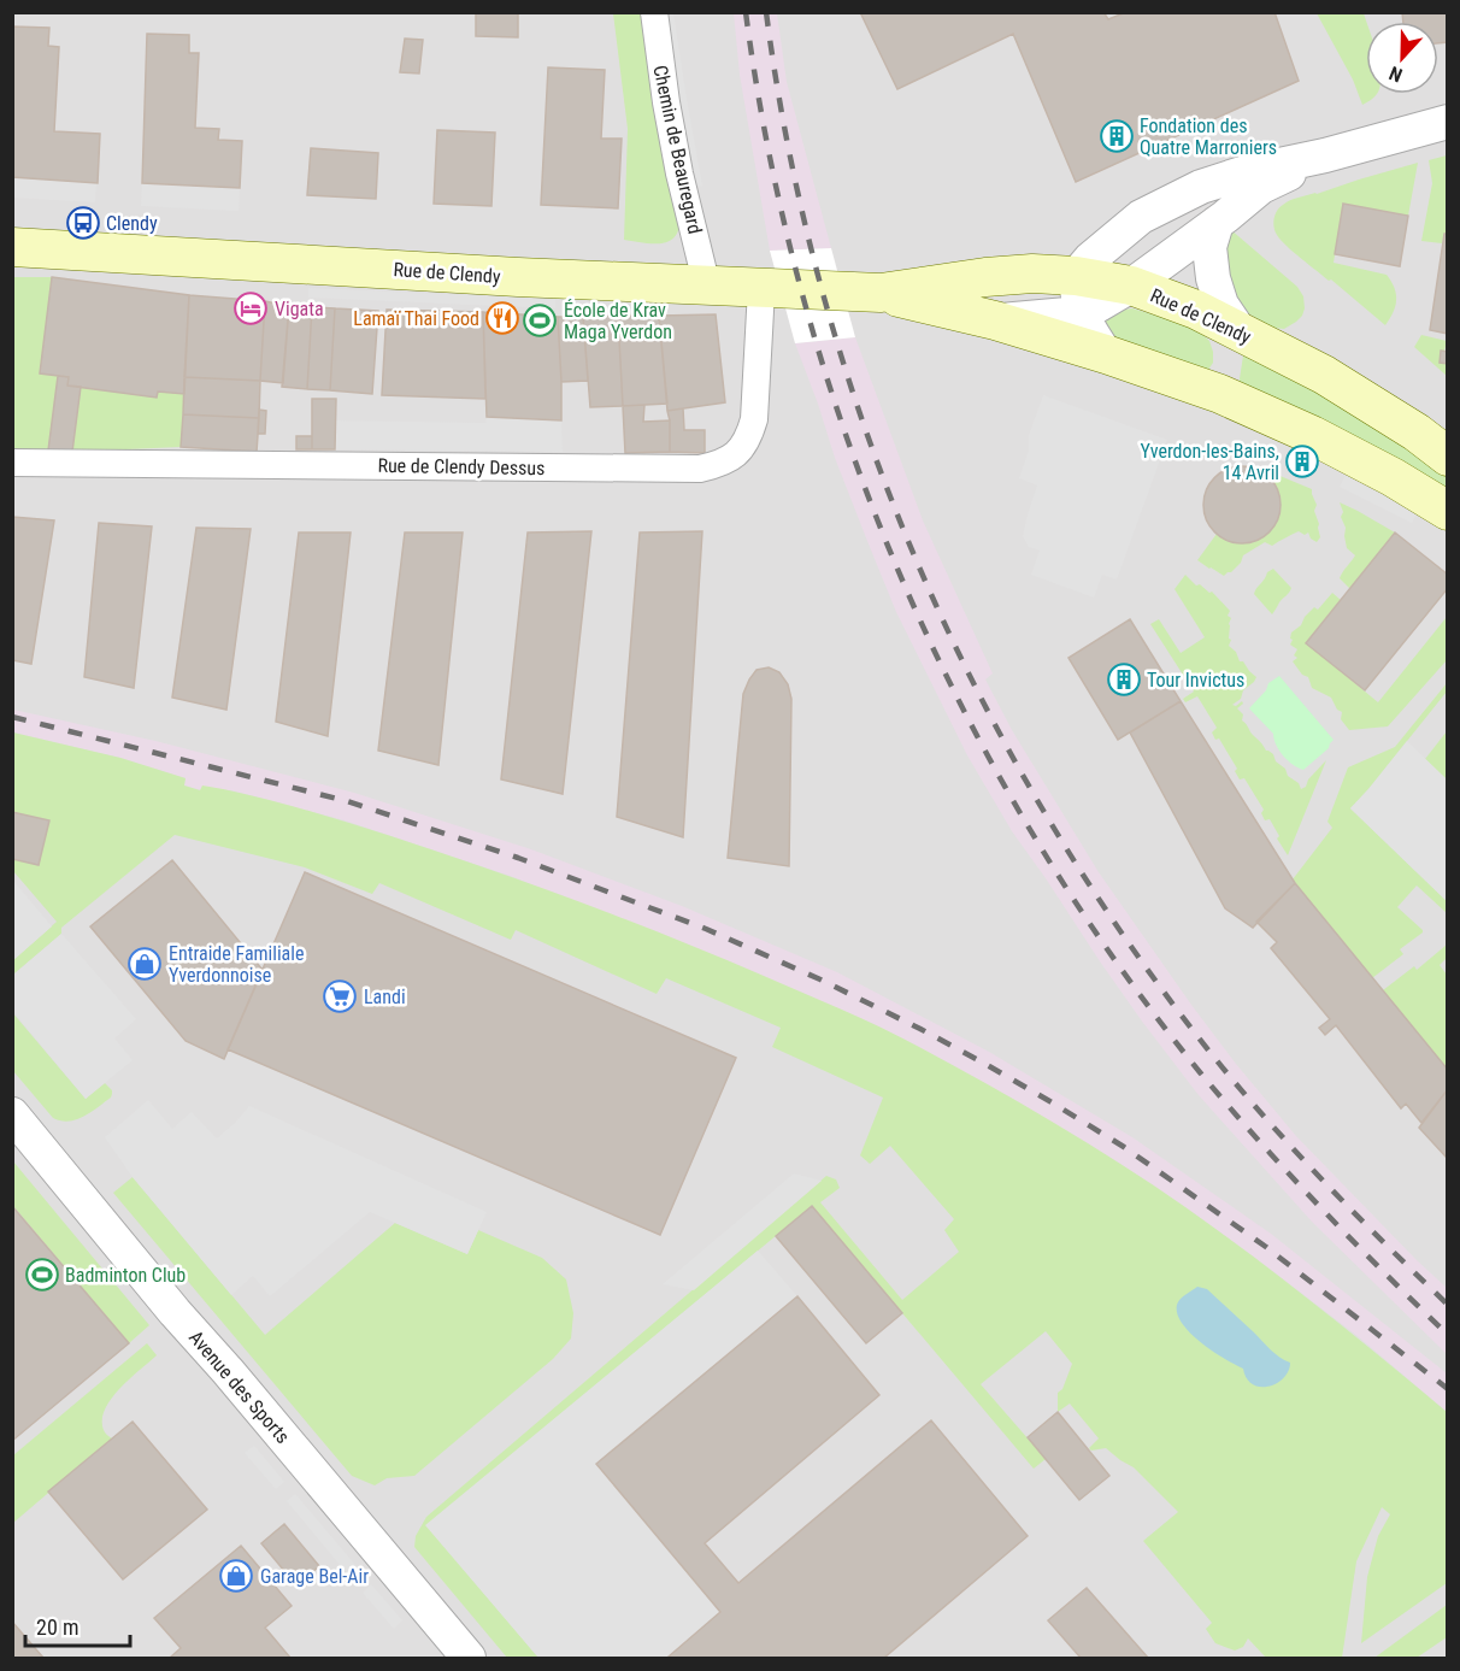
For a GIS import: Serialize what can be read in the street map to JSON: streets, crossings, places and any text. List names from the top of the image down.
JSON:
{
  "streets": {
    "main road": ["Rue de Clendy"],
    "street": ["Chemin de Beauregard", "Rue de Clendy Dessus", "Avenue des Sports"]
  },
  "crossings": [
    ["Chemin de Beauregard", "Rue de Clendy"],
    ["Rue de Clendy", "Rue de Clendy Dessus"]
  ],
  "places": {
    "building": ["Fondation des Quatre Marroniers", "Yverdon-les-Bains, 14 Avril", "Tour Invictus"],
    "bus stop": ["Clendy"],
    "hotel": ["Vigata"],
    "restaurant": ["Lamaï Thai Food"],
    "sports": ["École de Krav Maga Yverdon", "Badminton Club"],
    "shop": ["Entraide Familiale Yverdonnoise", "Garage Bel-Air"],
    "supermarket": ["Landi"]
  },
  "scale_bar": "20 m",
  "north": "bottom"
}
